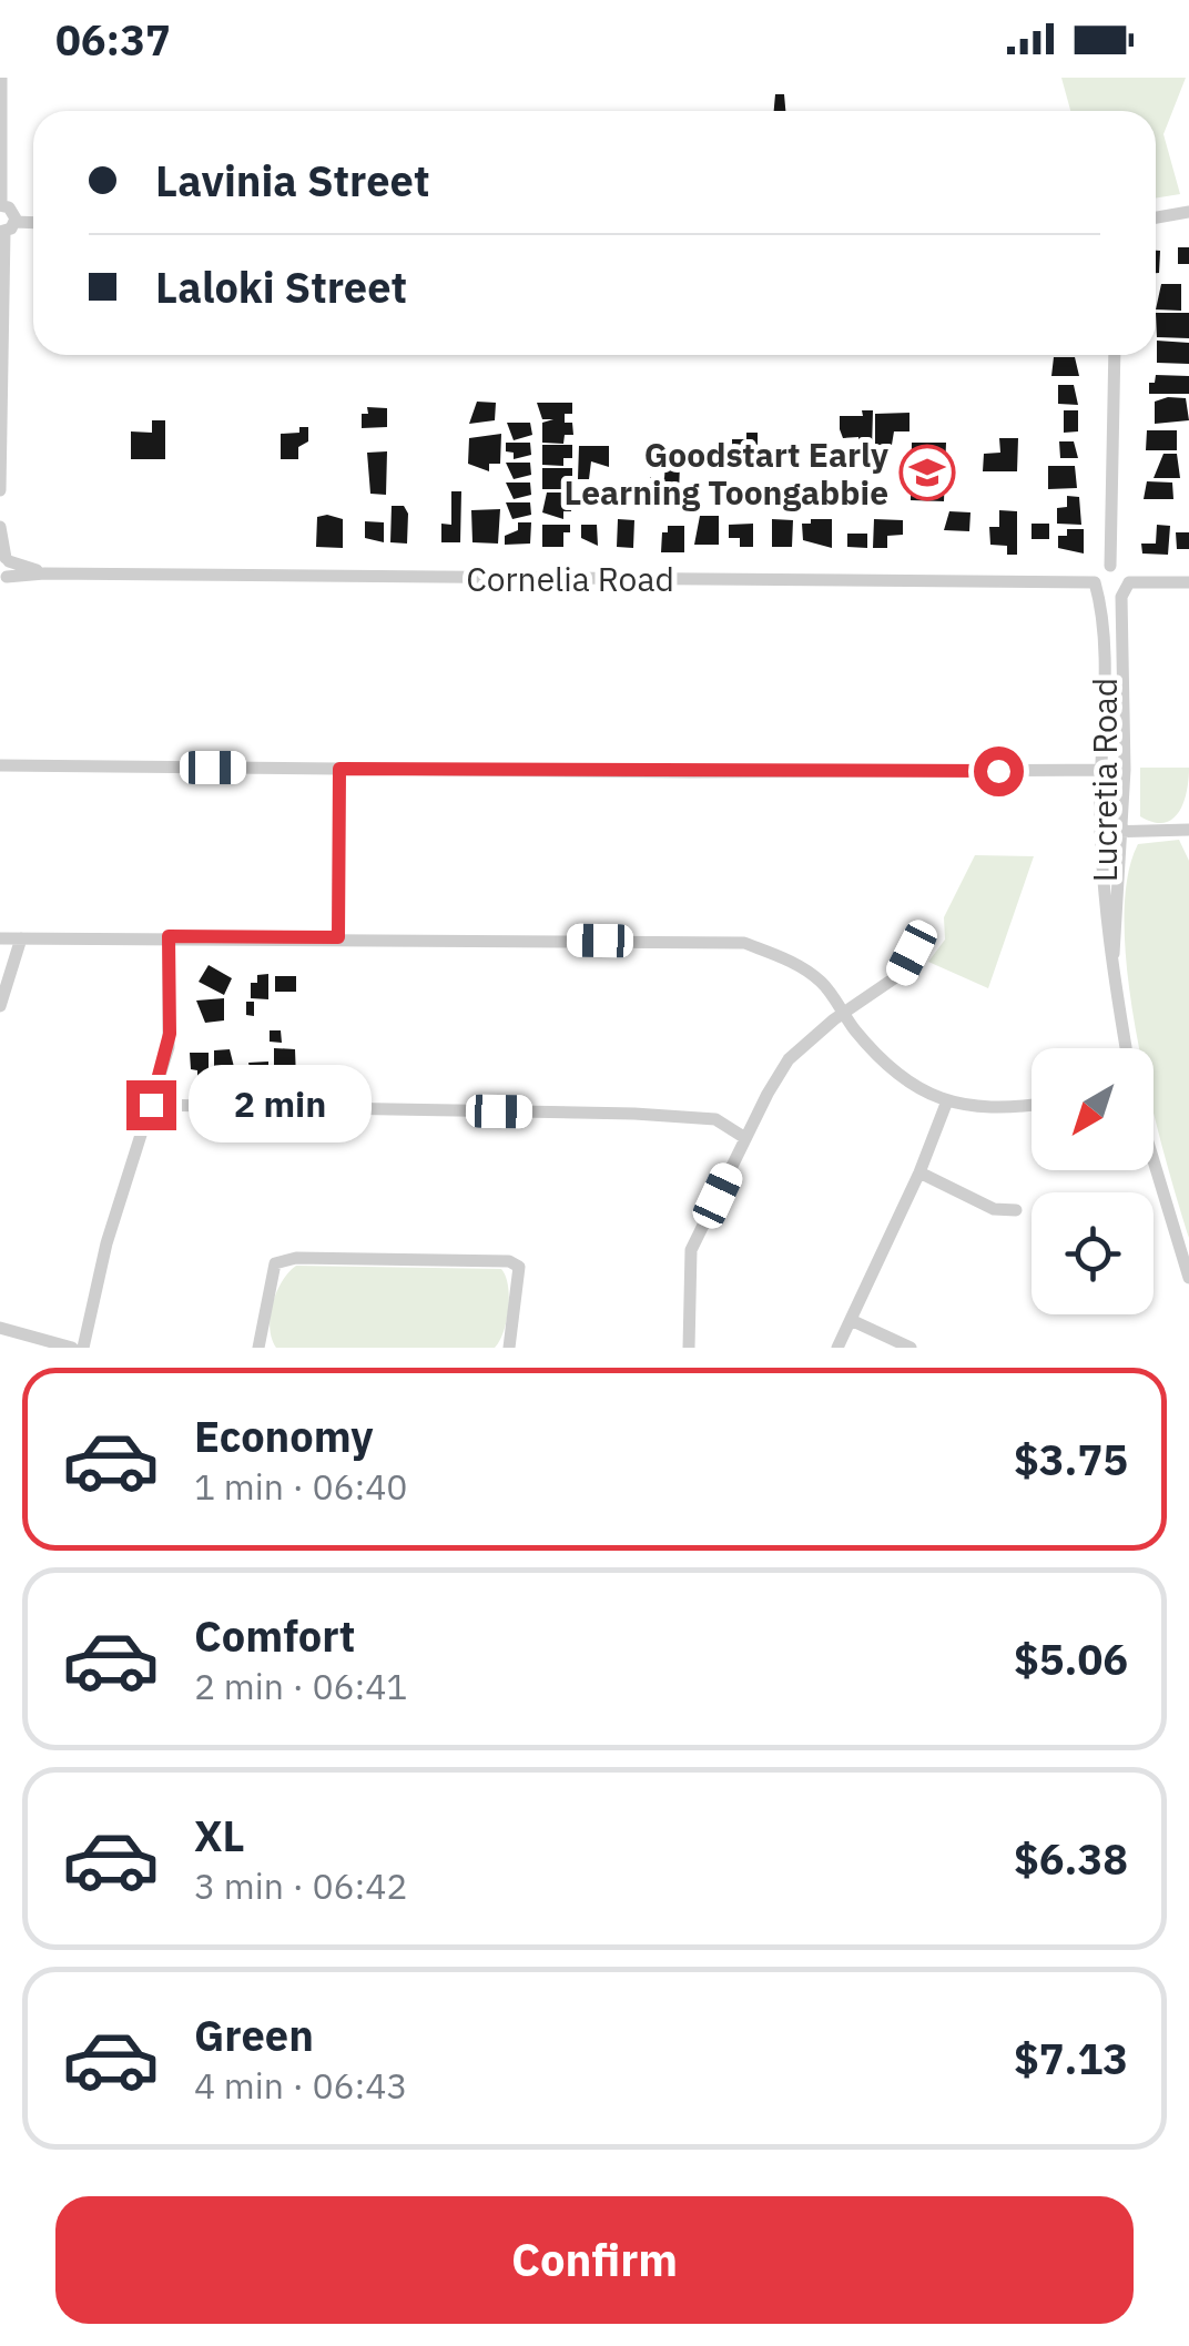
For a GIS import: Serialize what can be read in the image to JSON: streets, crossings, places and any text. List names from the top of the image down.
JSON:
{
  "streets": {
    "street": ["Cornelia Road", "Lucretia Road"]
  },
  "crossings": [
    ["Cornelia Road", "Lucretia Road"]
  ],
  "places": {
    "school or university": ["Goodstart Early Learning Toongabbie"]
  },
  "north": "bottom left",
  "page": {
    "status": "06:37",
    "banner": ["Lavinia Street", "Laloki Street"],
    "bubble": "2 min",
    "list": [
      {
        "name": "Economy",
        "note": "1 min · 06:40",
        "value": "$3.75"
      },
      {
        "name": "Comfort",
        "note": "2 min · 06:41",
        "value": "$5.06"
      },
      {
        "name": "XL",
        "note": "3 min · 06:42",
        "value": "$6.38"
      },
      {
        "name": "Green",
        "note": "4 min · 06:43",
        "value": "$7.13"
      }
    ],
    "buttons": "Confirm"
  }
}
